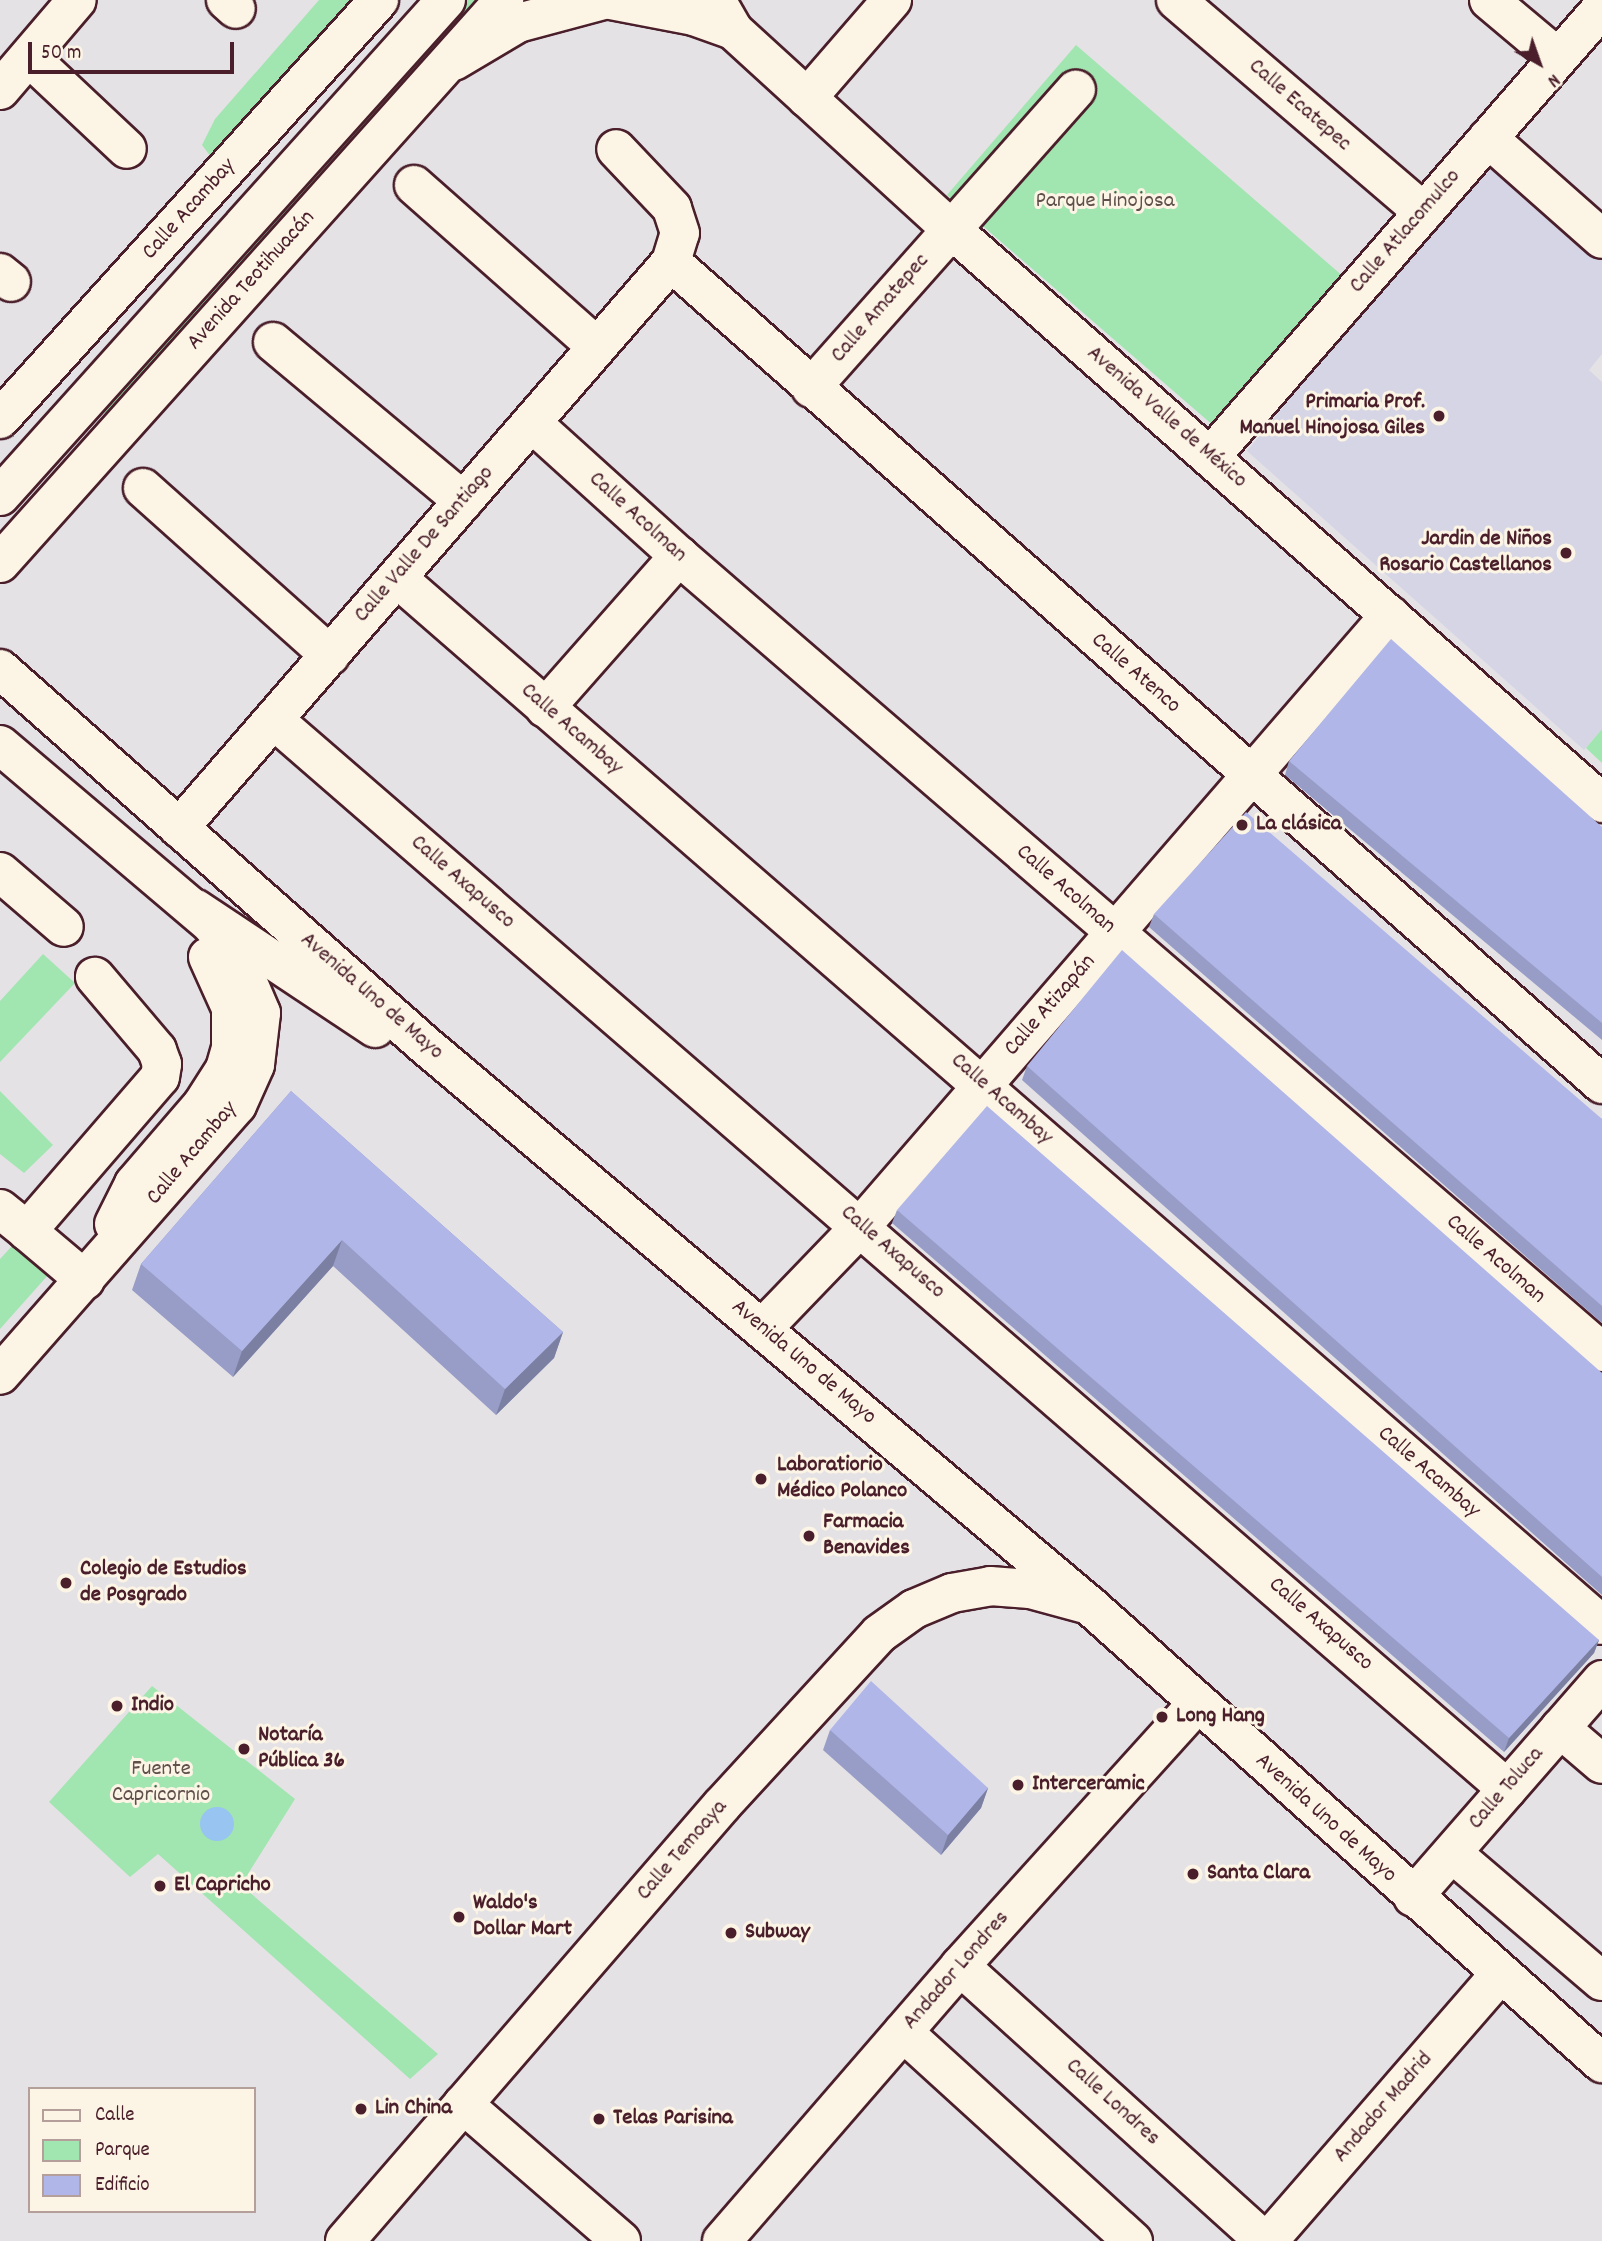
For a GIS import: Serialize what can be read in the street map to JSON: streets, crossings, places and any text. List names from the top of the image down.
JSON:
{
  "streets": {
    "street": [
      "Calle Ecatepec",
      "Calle Acambay",
      "Calle Atlacomulco",
      "Avenida Teotihuacán",
      "Calle Amatepec",
      "Avenida Valle de México",
      "Calle Acolman",
      "Calle Valle De Santiago",
      "Calle Atenco",
      "Calle Axapusco",
      "Avenida Uno de Mayo",
      "Calle Atizapán",
      "Calle Toluca",
      "Calle Temoaya",
      "Andador Londres",
      "Calle Londres",
      "Andador Madrid"
    ]
  },
  "crossings": [
    ["Calle Ecatepec", "Calle Atlacomulco"],
    ["Calle Acambay", "Calle Valle De Santiago"],
    ["Calle Acambay", "Calle Atizapán"],
    ["Calle Atlacomulco", "Avenida Valle de México"],
    ["Calle Amatepec", "Avenida Valle de México"],
    ["Calle Amatepec", "Calle Atenco"],
    ["Avenida Valle de México", "Calle Atizapán"],
    ["Calle Acolman", "Calle Valle De Santiago"],
    ["Calle Acolman", "Calle Atizapán"],
    ["Calle Valle De Santiago", "Calle Atenco"],
    ["Calle Valle De Santiago", "Calle Axapusco"],
    ["Calle Valle De Santiago", "Avenida Uno de Mayo"],
    ["Calle Atenco", "Calle Atizapán"],
    ["Calle Axapusco", "Calle Atizapán"],
    ["Calle Axapusco", "Calle Toluca"],
    ["Avenida Uno de Mayo", "Calle Atizapán"],
    ["Avenida Uno de Mayo", "Calle Toluca"],
    ["Avenida Uno de Mayo", "Calle Temoaya"],
    ["Avenida Uno de Mayo", "Andador Londres"],
    ["Avenida Uno de Mayo", "Andador Madrid"],
    ["Andador Londres", "Calle Londres"],
    ["Calle Londres", "Andador Madrid"]
  ],
  "parks": ["Parque Hinojosa", "Fuente Capricornio"],
  "places": [
    "Primaria Prof. Manuel Hinojosa Giles",
    "Jardin de Niños Rosario Castellanos",
    "La clásica",
    "Laboratiorio Médico Polanco",
    "Farmacia Benavides",
    "Colegio de Estudios de Posgrado",
    "Indio",
    "Long Hang",
    "Notaría Pública 36",
    "Interceramic",
    "Santa Clara",
    "El Capricho",
    "Waldo's Dollar Mart",
    "Subway",
    "Lin China",
    "Telas Parisina"
  ],
  "legend": ["Calle", "Parque", "Edificio"],
  "scale_bar": "50 m",
  "north": "bottom right"
}
